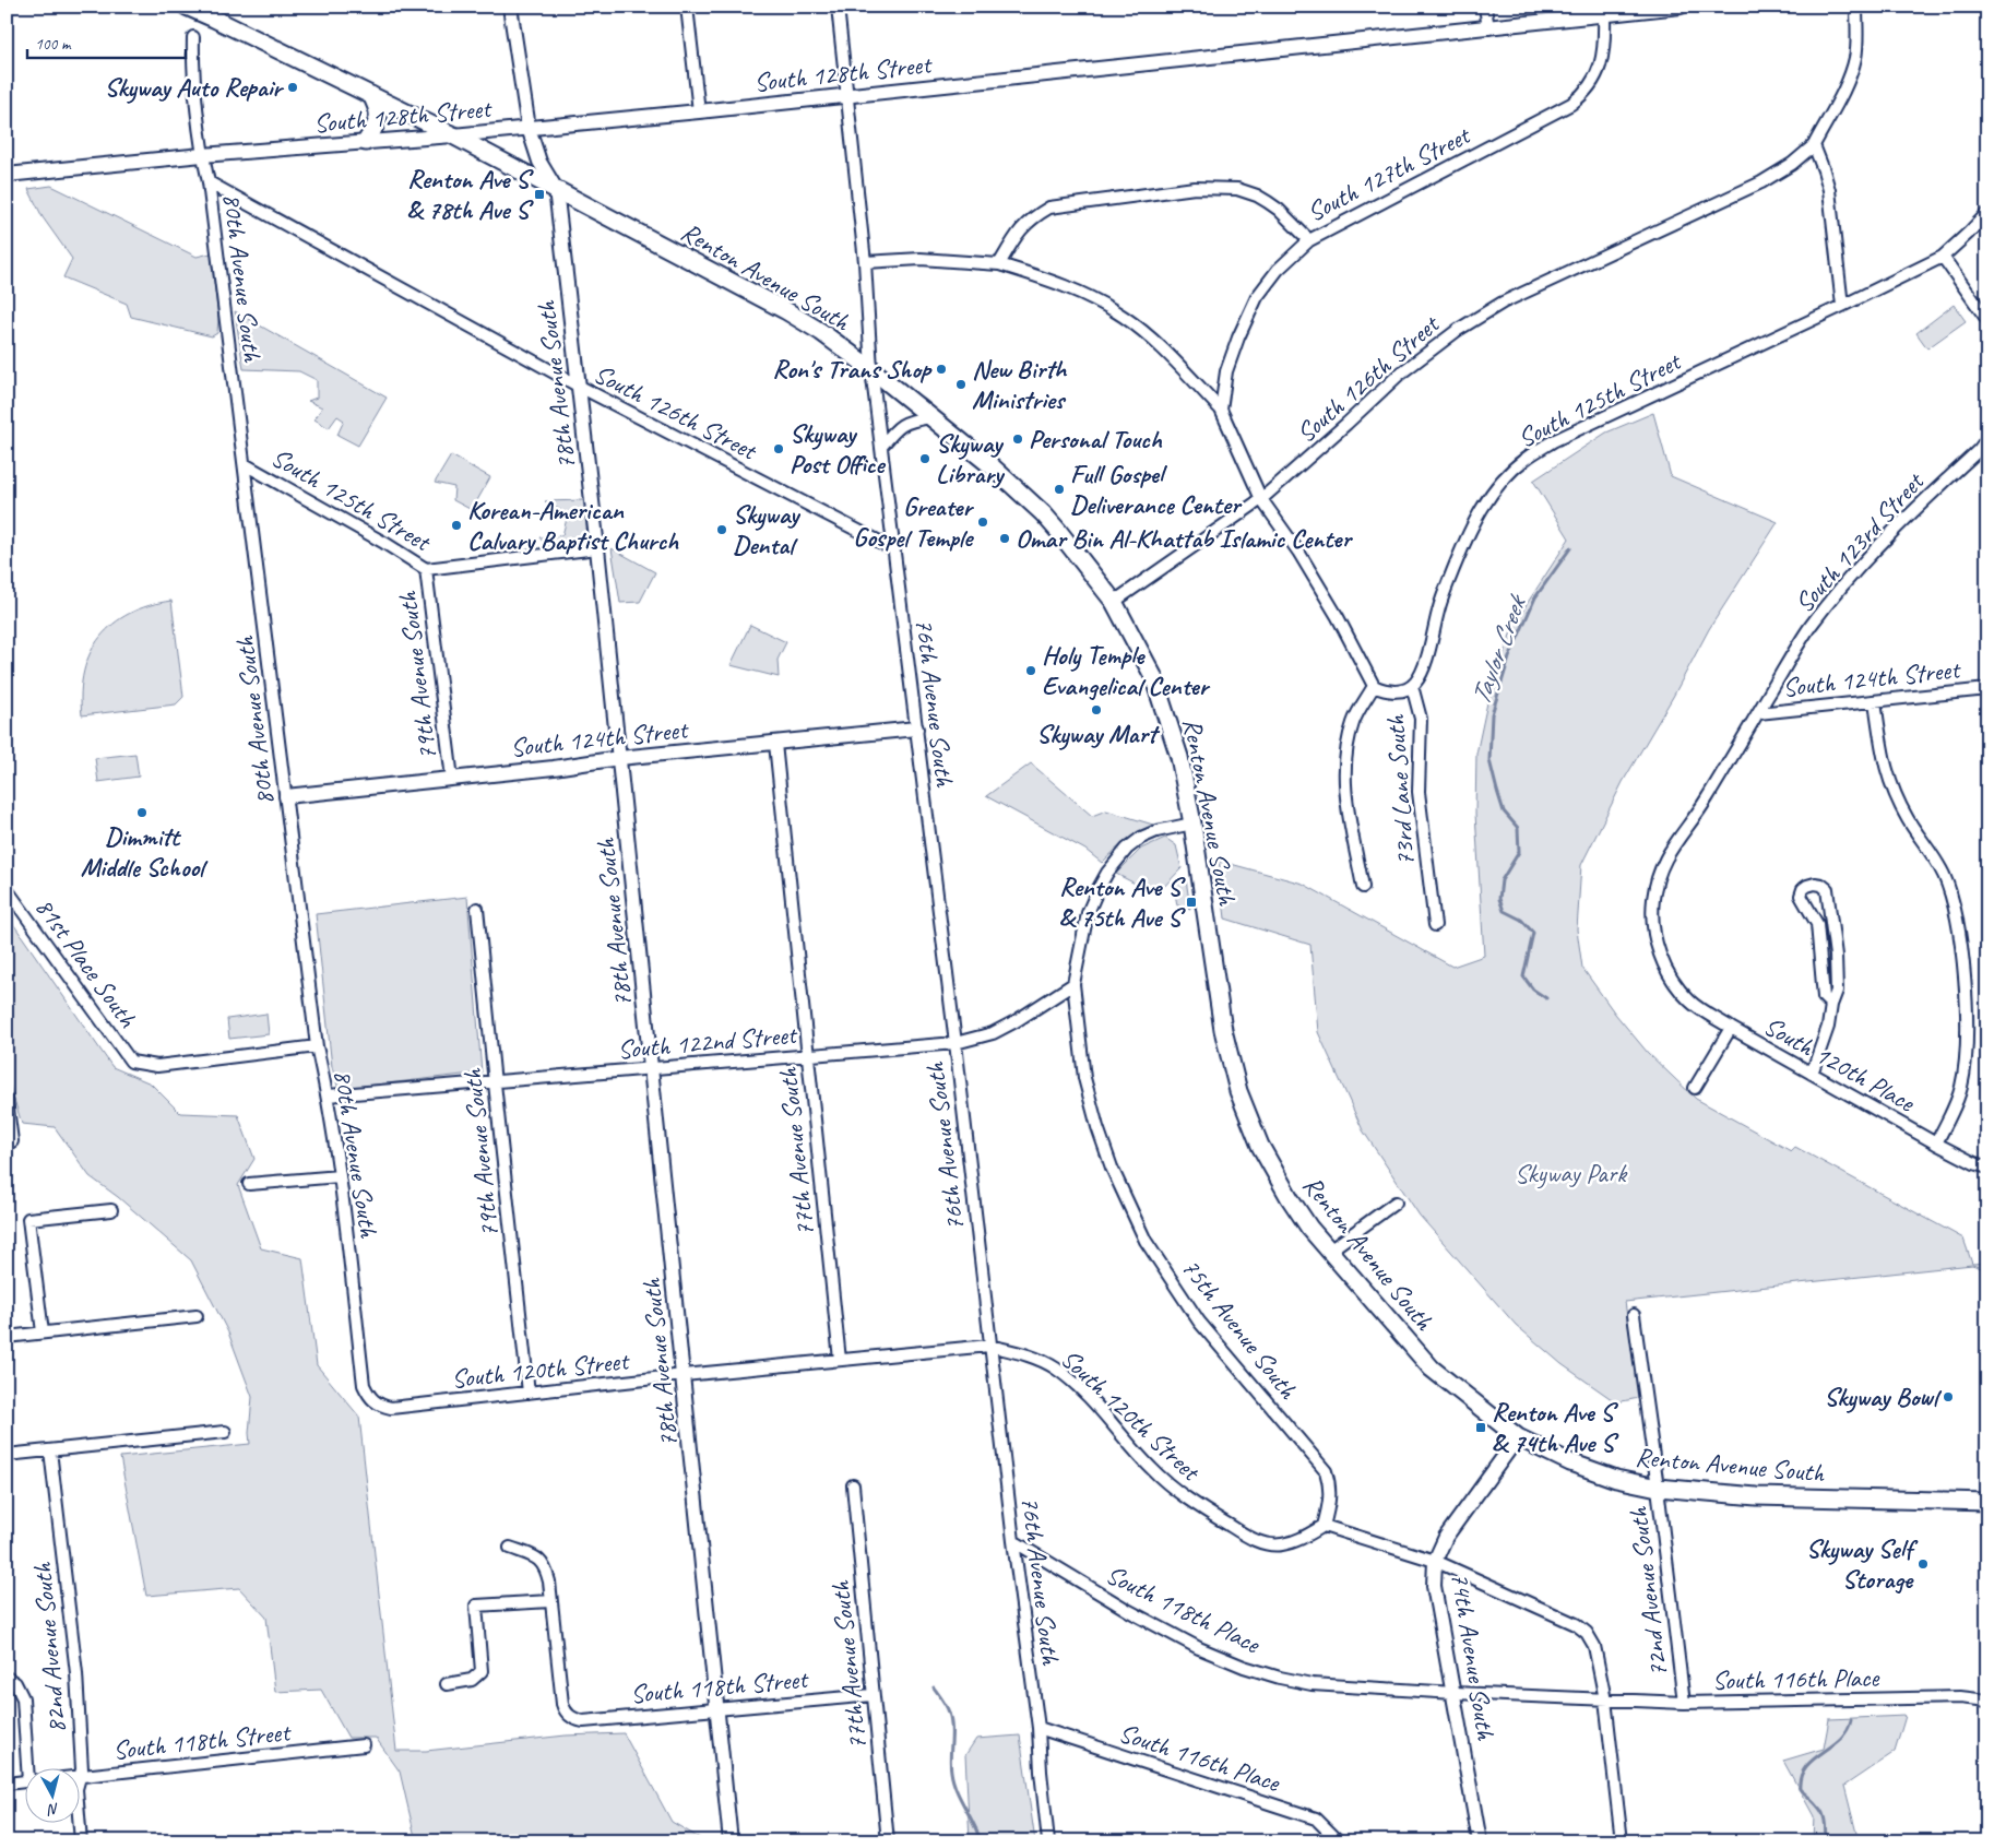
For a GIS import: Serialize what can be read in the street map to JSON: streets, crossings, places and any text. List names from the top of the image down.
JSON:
{
  "streets": {
    "main road": ["Renton Avenue South"],
    "street": [
      "South 128th Street",
      "South 127th Street",
      "80th Avenue South",
      "South 126th Street",
      "78th Avenue South",
      "South 125th Street",
      "South 123rd Street",
      "79th Avenue South",
      "South 124th Street",
      "76th Avenue South",
      "73rd Lane South",
      "81st Place South",
      "South 122nd Street",
      "South 120th Place",
      "77th Avenue South",
      "75th Avenue South",
      "South 120th Street",
      "72nd Avenue South",
      "South 118th Place",
      "82nd Avenue South",
      "74th Avenue South",
      "South 116th Place",
      "South 118th Street"
    ]
  },
  "crossings": [
    ["South 128th Street", "South 127th Street"],
    ["South 128th Street", "Renton Avenue South"],
    ["South 128th Street", "80th Avenue South"],
    ["South 128th Street", "78th Avenue South"],
    ["South 128th Street", "76th Avenue South"],
    ["Renton Avenue South", "South 126th Street"],
    ["Renton Avenue South", "78th Avenue South"],
    ["Renton Avenue South", "76th Avenue South"],
    ["Renton Avenue South", "75th Avenue South"],
    ["Renton Avenue South", "72nd Avenue South"],
    ["Renton Avenue South", "74th Avenue South"],
    ["80th Avenue South", "South 126th Street"],
    ["80th Avenue South", "South 125th Street"],
    ["80th Avenue South", "South 124th Street"],
    ["80th Avenue South", "81st Place South"],
    ["80th Avenue South", "South 122nd Street"],
    ["80th Avenue South", "South 120th Street"],
    ["South 126th Street", "78th Avenue South"],
    ["South 126th Street", "76th Avenue South"],
    ["78th Avenue South", "South 125th Street"],
    ["78th Avenue South", "South 124th Street"],
    ["78th Avenue South", "South 122nd Street"],
    ["78th Avenue South", "South 120th Street"],
    ["78th Avenue South", "South 118th Street"],
    ["South 125th Street", "79th Avenue South"],
    ["South 125th Street", "73rd Lane South"],
    ["South 123rd Street", "South 124th Street"],
    ["South 123rd Street", "South 120th Place"],
    ["79th Avenue South", "South 124th Street"],
    ["79th Avenue South", "South 122nd Street"],
    ["79th Avenue South", "South 120th Street"],
    ["South 124th Street", "76th Avenue South"],
    ["South 124th Street", "77th Avenue South"],
    ["76th Avenue South", "South 122nd Street"],
    ["76th Avenue South", "South 120th Street"],
    ["76th Avenue South", "South 118th Place"],
    ["76th Avenue South", "South 116th Place"],
    ["South 122nd Street", "77th Avenue South"],
    ["South 122nd Street", "75th Avenue South"],
    ["77th Avenue South", "South 120th Street"],
    ["77th Avenue South", "South 118th Street"],
    ["75th Avenue South", "South 120th Street"],
    ["72nd Avenue South", "South 116th Place"],
    ["South 118th Place", "74th Avenue South"],
    ["South 118th Place", "South 116th Place"],
    ["82nd Avenue South", "South 118th Street"]
  ],
  "water": ["Taylor Creek"],
  "parks": ["Skyway Park"],
  "places": {
    "other": [
      "Skyway Auto Repair",
      "Ron's Trans Shop",
      "New Birth Ministries",
      "Personal Touch",
      "Skyway Post Office",
      "Skyway Library",
      "Full Gospel Deliverance Center",
      "Greater Gospel Temple",
      "Korean-American Calvary Baptist Church",
      "Skyway Dental",
      "Omar Bin Al-Khattab Islamic Center",
      "Holy Temple Evangelical Center",
      "Skyway Mart",
      "Dimmitt Middle School",
      "Skyway Bowl",
      "Skyway Self Storage"
    ],
    "transit": ["Renton Ave S & 78th Ave S", "Renton Ave S & 75th Ave S", "Renton Ave S & 74th Ave S"]
  },
  "scale_bar": "100 m",
  "north": "bottom"
}
